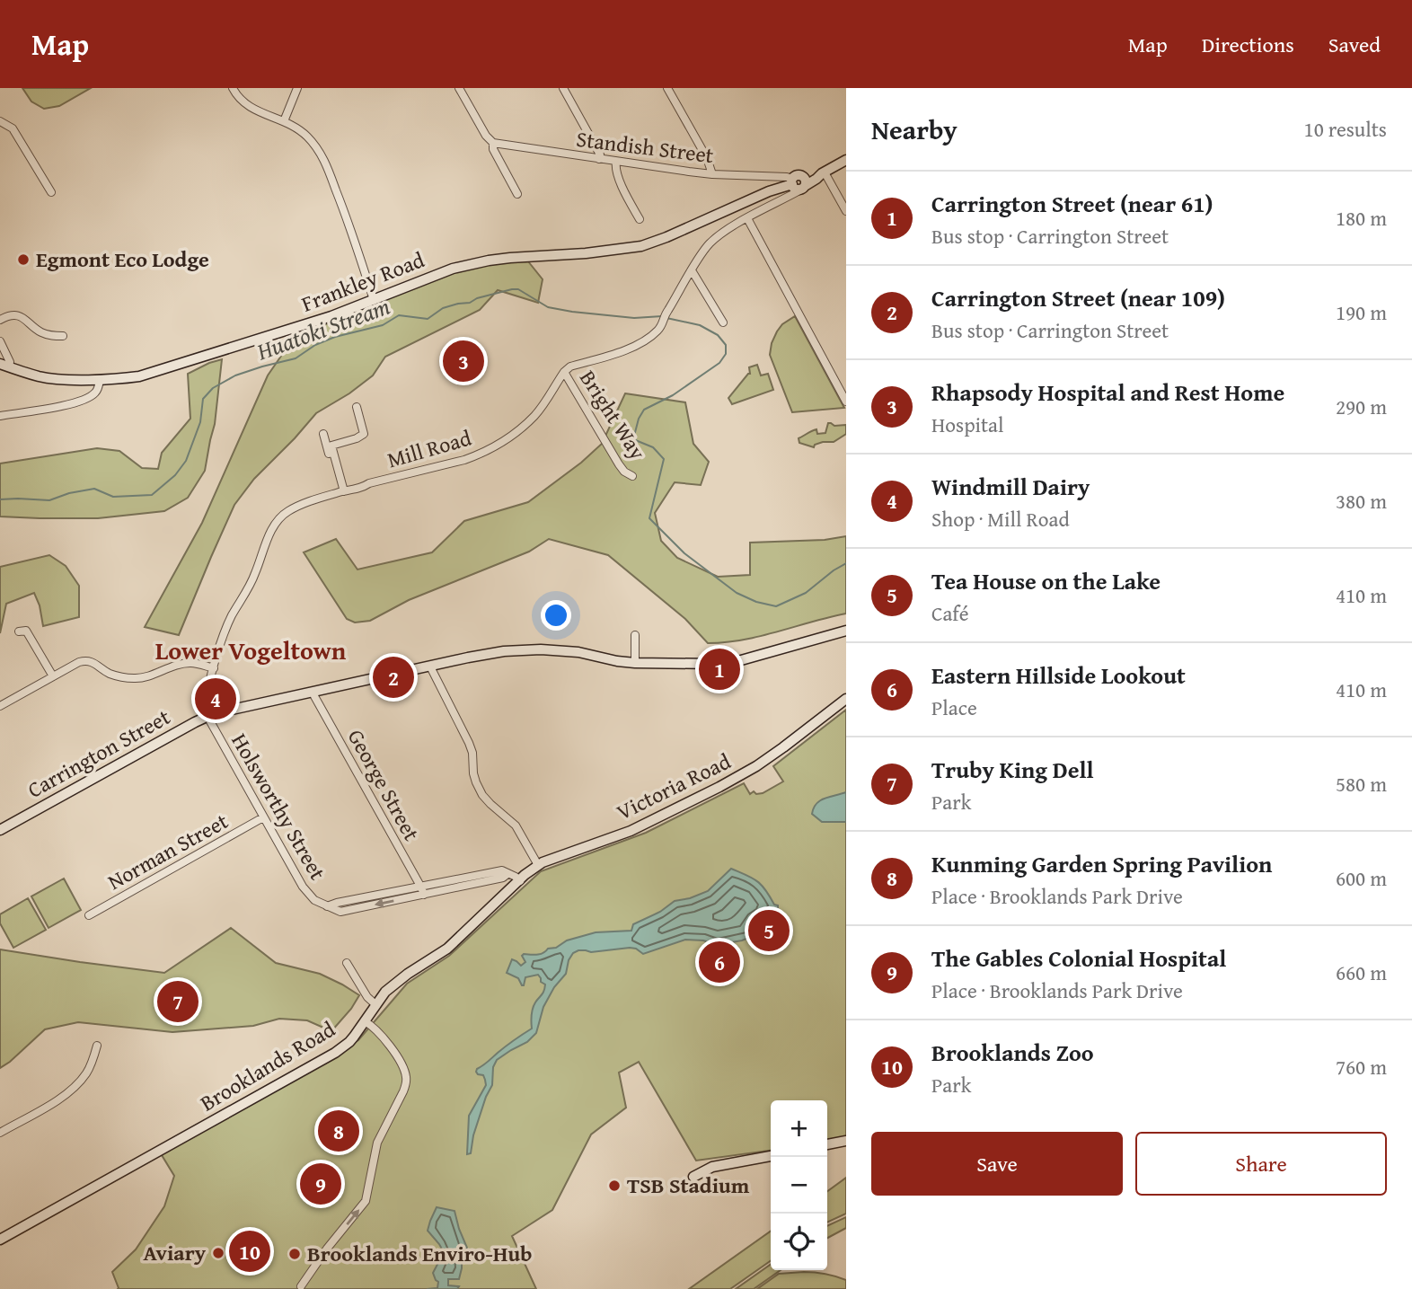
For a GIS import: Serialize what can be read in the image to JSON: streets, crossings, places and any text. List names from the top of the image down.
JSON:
{
  "streets": {
    "street": [
      "Standish Street",
      "Frankley Road",
      "Bright Way",
      "Mill Road",
      "Carrington Street",
      "George Street",
      "Victoria Road",
      "Holsworthy Street",
      "Norman Street",
      "Brooklands Road"
    ]
  },
  "crossings": [
    ["Standish Street", "Frankley Road"],
    ["Bright Way", "Mill Road"],
    ["Mill Road", "Carrington Street"],
    ["Mill Road", "Holsworthy Street"],
    ["Carrington Street", "George Street"],
    ["Carrington Street", "Holsworthy Street"],
    ["George Street", "Holsworthy Street"],
    ["Victoria Road", "Brooklands Road"],
    ["Holsworthy Street", "Norman Street"]
  ],
  "districts": ["Lower Vogeltown"],
  "water": ["Huatoki Stream"],
  "places": [
    "Egmont Eco Lodge",
    "TSB Stadium",
    "Aviary",
    "Brooklands Enviro-Hub"
  ],
  "page": {
    "header": "Map",
    "nav": ["Map", "Directions", "Saved"],
    "heading": ["Nearby", "10 results"],
    "list": [
      {
        "mark": "1",
        "name": "Carrington Street (near 61)",
        "note": "Bus stop · Carrington Street",
        "value": "180 m"
      },
      {
        "mark": "2",
        "name": "Carrington Street (near 109)",
        "note": "Bus stop · Carrington Street",
        "value": "190 m"
      },
      {
        "mark": "3",
        "name": "Rhapsody Hospital and Rest Home",
        "note": "Hospital",
        "value": "290 m"
      },
      {
        "mark": "4",
        "name": "Windmill Dairy",
        "note": "Shop · Mill Road",
        "value": "380 m"
      },
      {
        "mark": "5",
        "name": "Tea House on the Lake",
        "note": "Café",
        "value": "410 m"
      },
      {
        "mark": "6",
        "name": "Eastern Hillside Lookout",
        "note": "Place",
        "value": "410 m"
      },
      {
        "mark": "7",
        "name": "Truby King Dell",
        "note": "Park",
        "value": "580 m"
      },
      {
        "mark": "8",
        "name": "Kunming Garden Spring Pavilion",
        "note": "Place · Brooklands Park Drive",
        "value": "600 m"
      },
      {
        "mark": "9",
        "name": "The Gables Colonial Hospital",
        "note": "Place · Brooklands Park Drive",
        "value": "660 m"
      },
      {
        "mark": "10",
        "name": "Brooklands Zoo",
        "note": "Park",
        "value": "760 m"
      }
    ],
    "pins": [
      "3",
      "1",
      "2",
      "4",
      "5",
      "6",
      "7",
      "8",
      "9",
      "10"
    ],
    "map_buttons": ["+", "−"],
    "buttons": ["Save", "Share"]
  }
}
